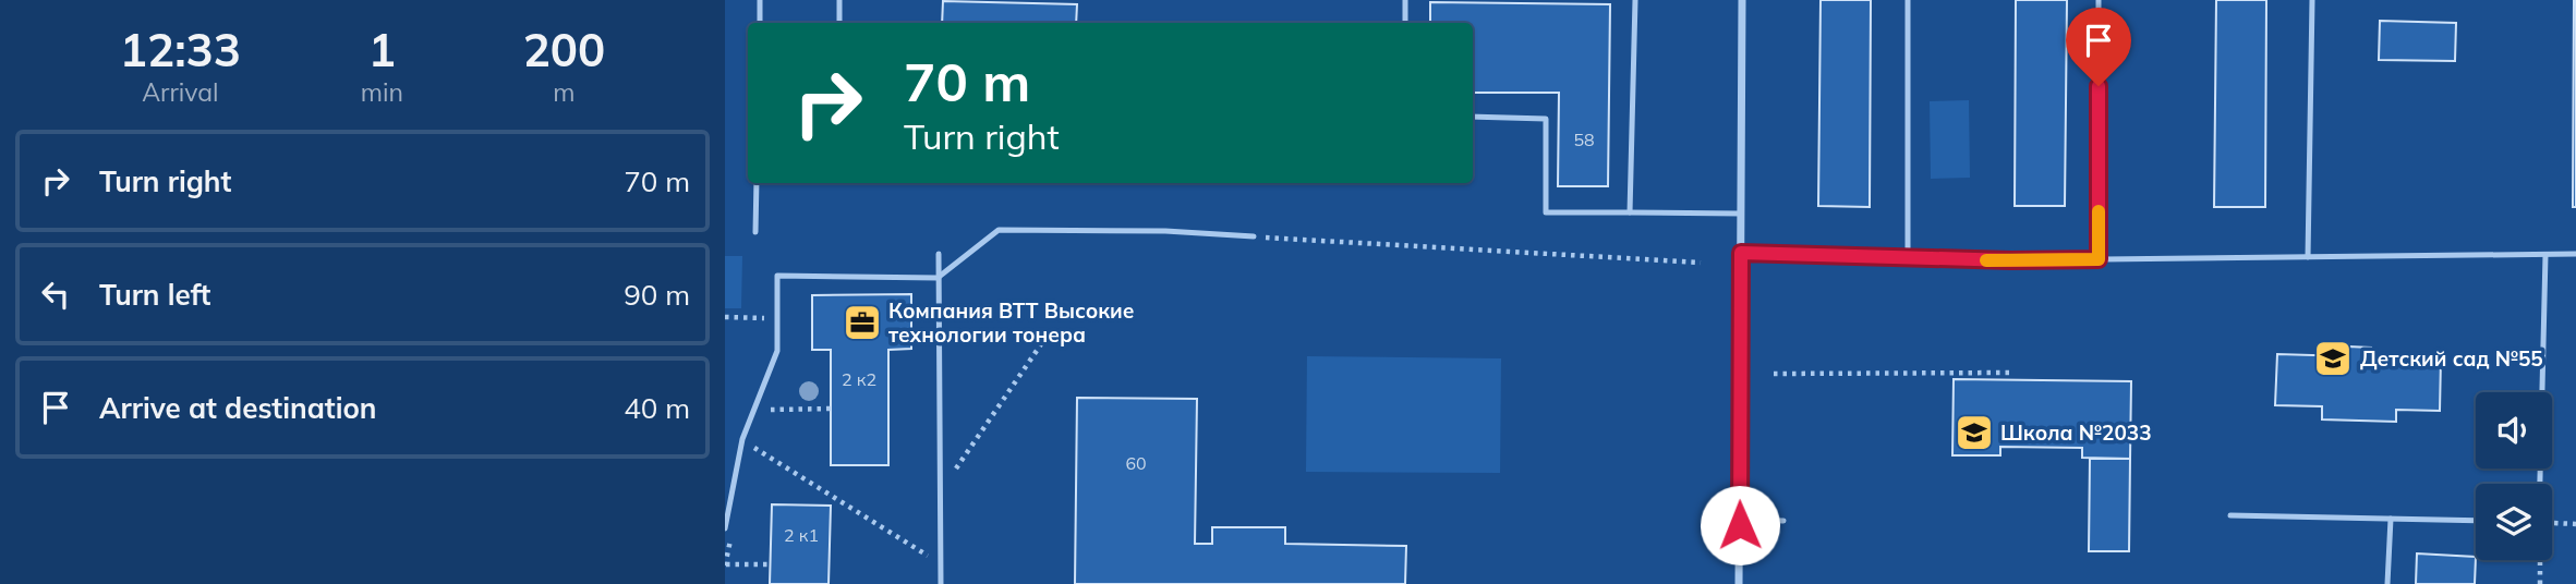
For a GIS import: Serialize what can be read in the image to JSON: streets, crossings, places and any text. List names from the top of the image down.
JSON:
{
  "places": {
    "office": ["Компания ВТТ Высокие технологии тонера"],
    "school or university": ["Детский сад №55", "Школа №2033"]
  },
  "house_numbers": [
    "58",
    "2 к2",
    "60",
    "2 к1"
  ],
  "page": {
    "eta": [
      "12:33",
      "Arrival",
      "1",
      "min",
      "200",
      "m"
    ],
    "turn": ["70 m", "Turn right"],
    "list": [
      {
        "name": "Turn right",
        "value": "70 m"
      },
      {
        "name": "Turn left",
        "value": "90 m"
      },
      {
        "name": "Arrive at destination",
        "value": "40 m"
      }
    ]
  }
}
